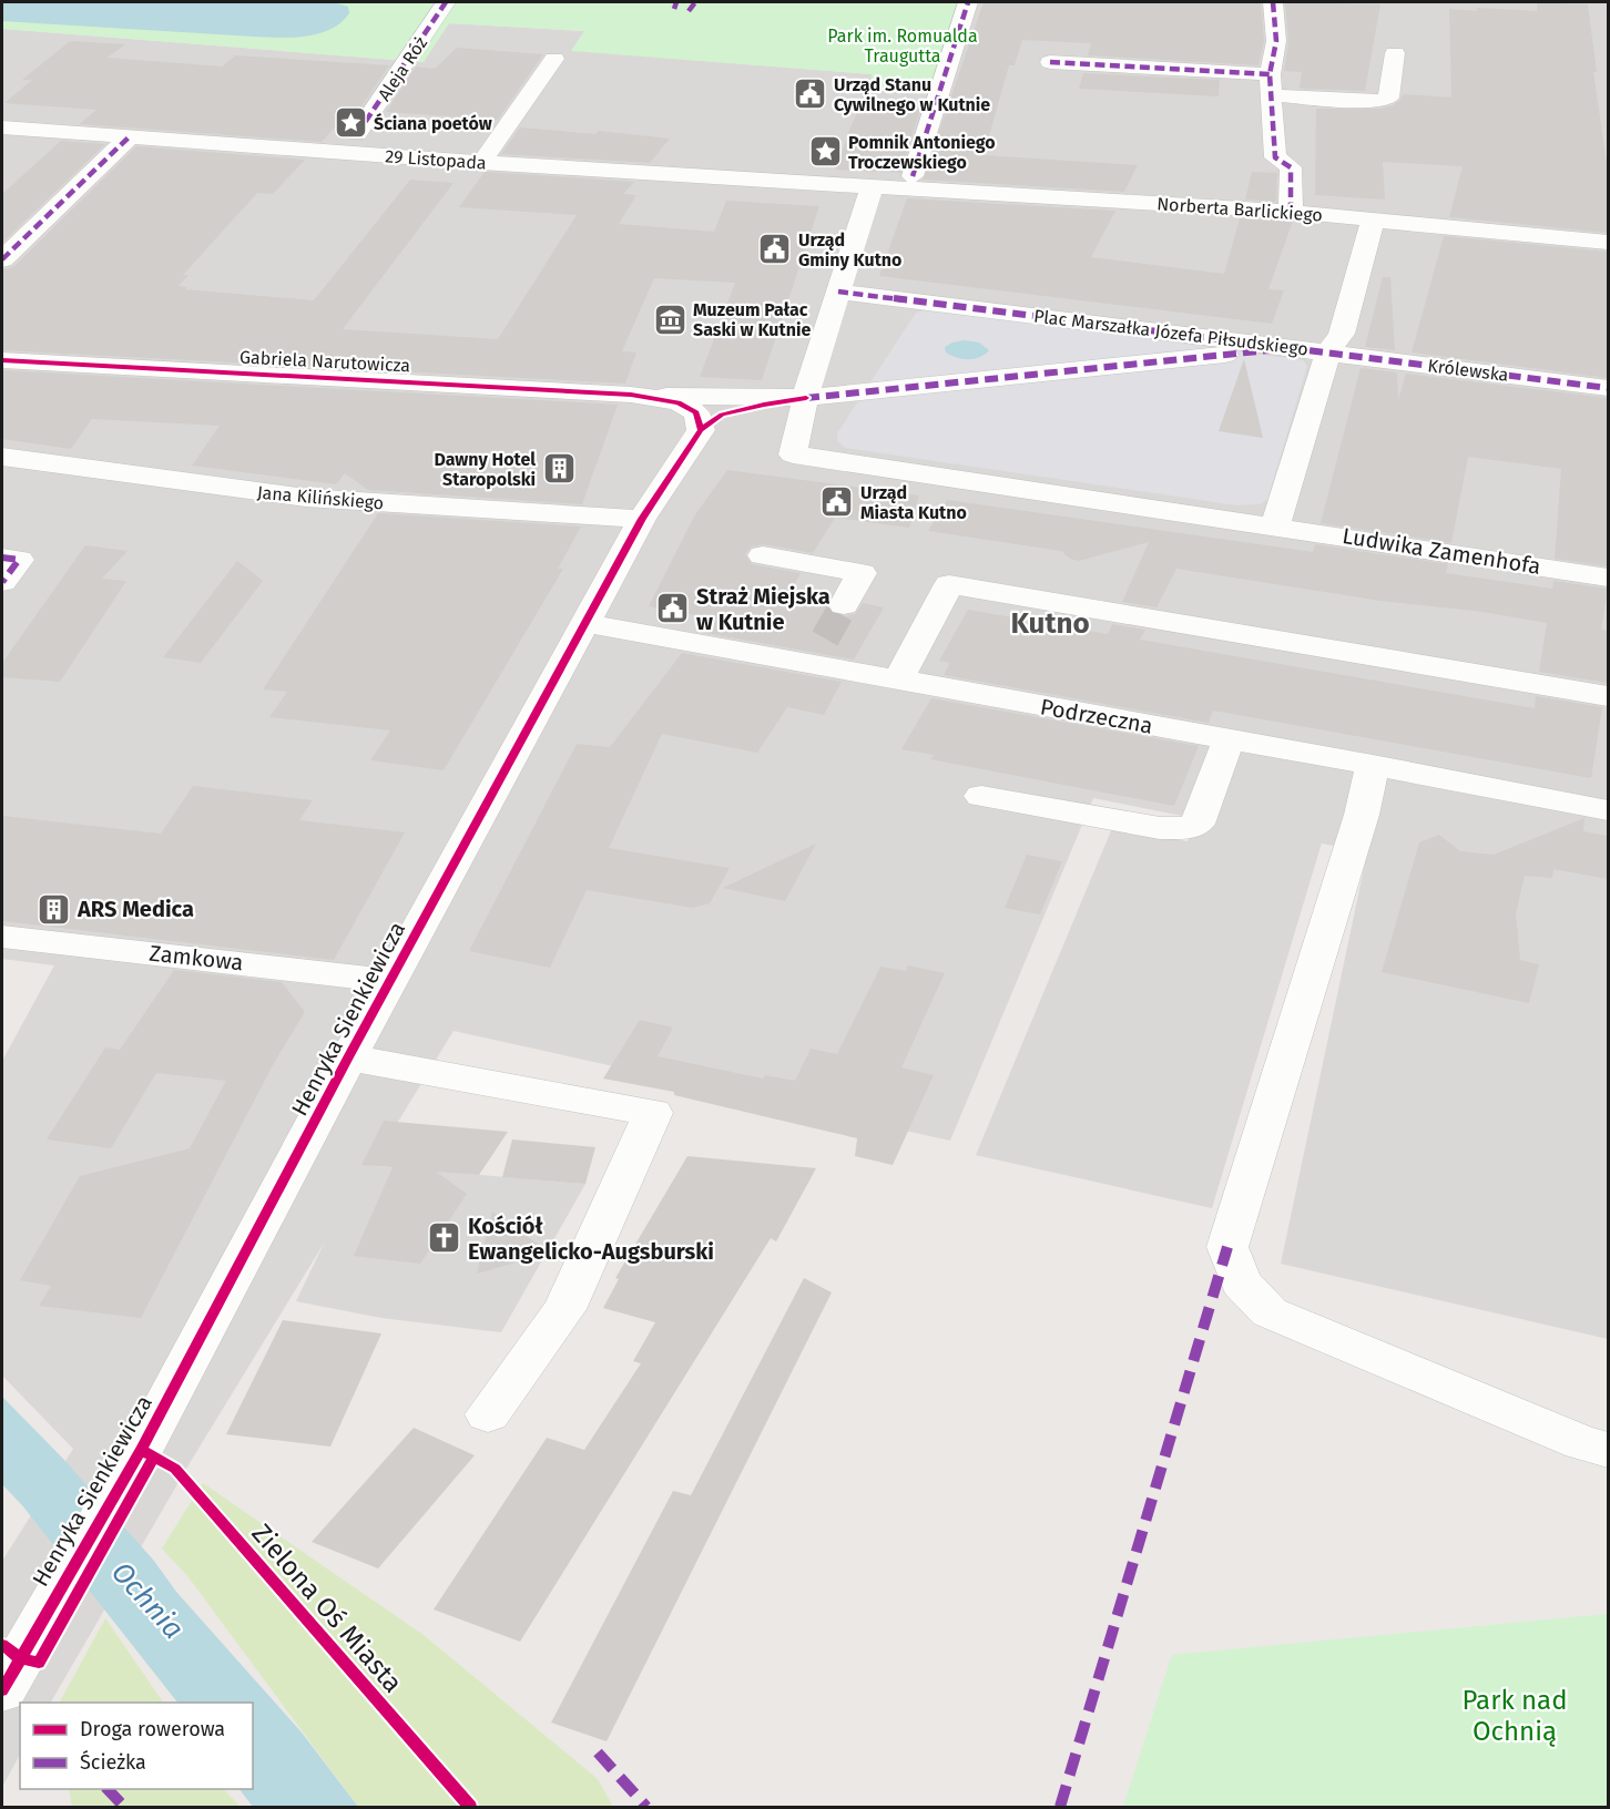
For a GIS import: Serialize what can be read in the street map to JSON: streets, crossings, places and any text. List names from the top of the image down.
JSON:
{
  "streets": {
    "street": [
      "Aleja Róż",
      "29 Listopada",
      "Norberta Barlickiego",
      "Plac Marszałka Józefa Piłsudskiego",
      "Gabriela Narutowicza",
      "Królewska",
      "Jana Kilińskiego",
      "Ludwika Zamenhofa",
      "Podrzeczna",
      "Zamkowa",
      "Henryka Sienkiewicza"
    ],
    "cycle path": ["Zielona Oś Miasta"]
  },
  "crossings": [
    ["29 Listopada", "Norberta Barlickiego"],
    ["Plac Marszałka Józefa Piłsudskiego", "Królewska"],
    ["Plac Marszałka Józefa Piłsudskiego", "Ludwika Zamenhofa"],
    ["Gabriela Narutowicza", "Henryka Sienkiewicza"],
    ["Jana Kilińskiego", "Henryka Sienkiewicza"],
    ["Podrzeczna", "Henryka Sienkiewicza"],
    ["Zamkowa", "Henryka Sienkiewicza"]
  ],
  "districts": ["Kutno"],
  "water": ["Ochnia"],
  "parks": ["Park im. Romualda Traugutta", "Park nad Ochnią"],
  "places": {
    "public building": [
      "Urząd Stanu Cywilnego w Kutnie",
      "Urząd Gminy Kutno",
      "Urząd Miasta Kutno",
      "Straż Miejska w Kutnie"
    ],
    "place": ["Ściana poetów", "Pomnik Antoniego Troczewskiego"],
    "museum": ["Muzeum Pałac Saski w Kutnie"],
    "building": ["Dawny Hotel Staropolski", "ARS Medica"],
    "church": ["Kościół Ewangelicko-Augsburski"]
  },
  "legend": ["Droga rowerowa", "Ścieżka"]
}
